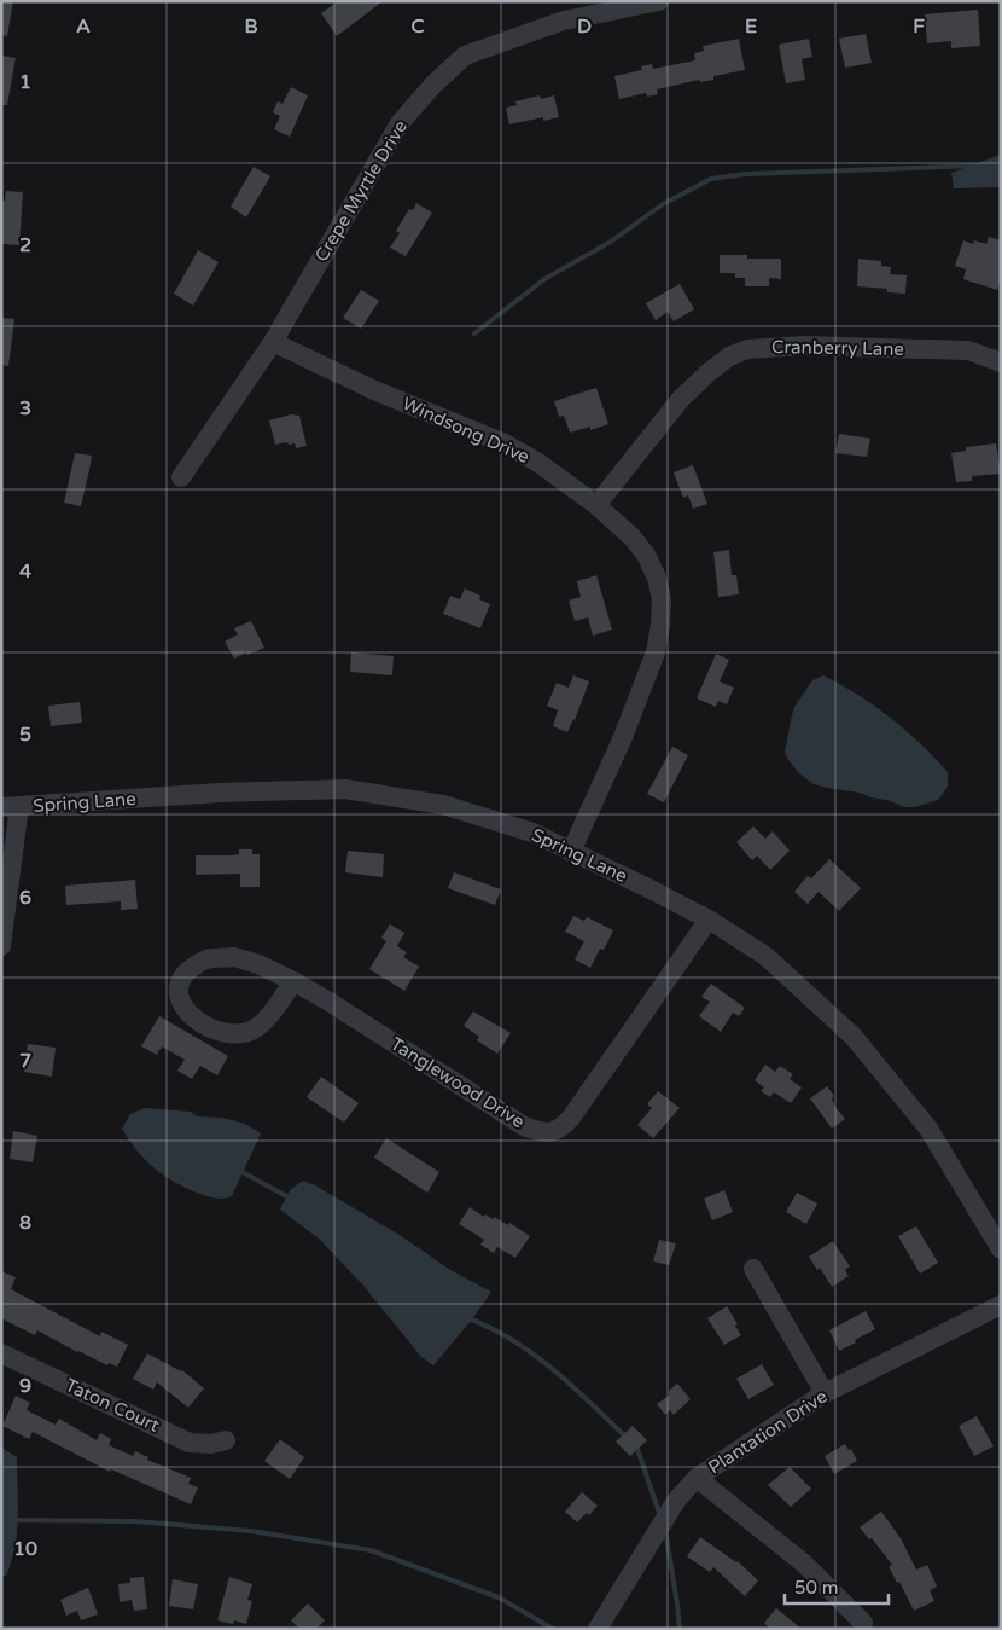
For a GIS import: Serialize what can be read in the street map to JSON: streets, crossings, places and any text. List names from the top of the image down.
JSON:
{
  "streets": {
    "street": [
      "Crepe Myrtle Drive",
      "Cranberry Lane",
      "Windsong Drive",
      "Spring Lane",
      "Tanglewood Drive",
      "Taton Court",
      "Plantation Drive"
    ]
  },
  "crossings": [
    ["Crepe Myrtle Drive", "Windsong Drive"],
    ["Cranberry Lane", "Windsong Drive"],
    ["Windsong Drive", "Spring Lane"],
    ["Spring Lane", "Tanglewood Drive"]
  ],
  "scale_bar": "50 m",
  "grid": {
    "columns": [
      "A",
      "B",
      "C",
      "D",
      "E",
      "F"
    ],
    "rows": [
      "1",
      "2",
      "3",
      "4",
      "5",
      "6",
      "7",
      "8",
      "9",
      "10"
    ]
  }
}
